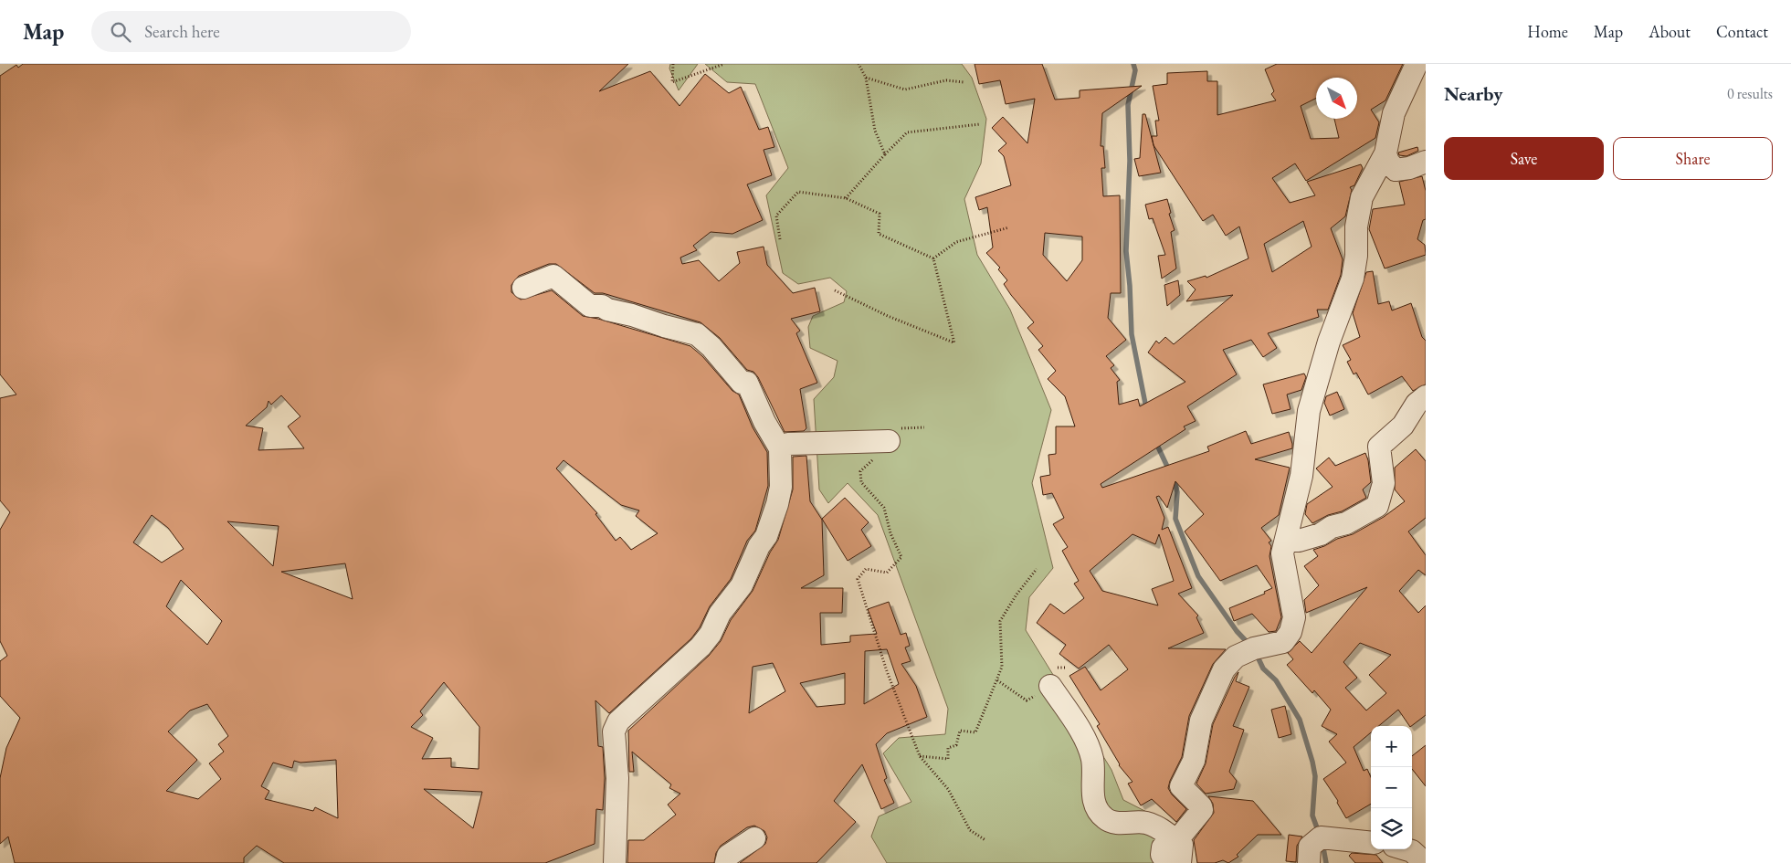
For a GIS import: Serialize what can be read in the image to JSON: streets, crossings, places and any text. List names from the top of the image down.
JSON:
{
  "north": "bottom right",
  "page": {
    "header": "Map",
    "search": "Search here",
    "nav": [
      "Home",
      "Map",
      "About",
      "Contact"
    ],
    "heading": ["Nearby", "0 results"],
    "buttons": ["Save", "Share"],
    "map_buttons": ["+", "−"]
  }
}
